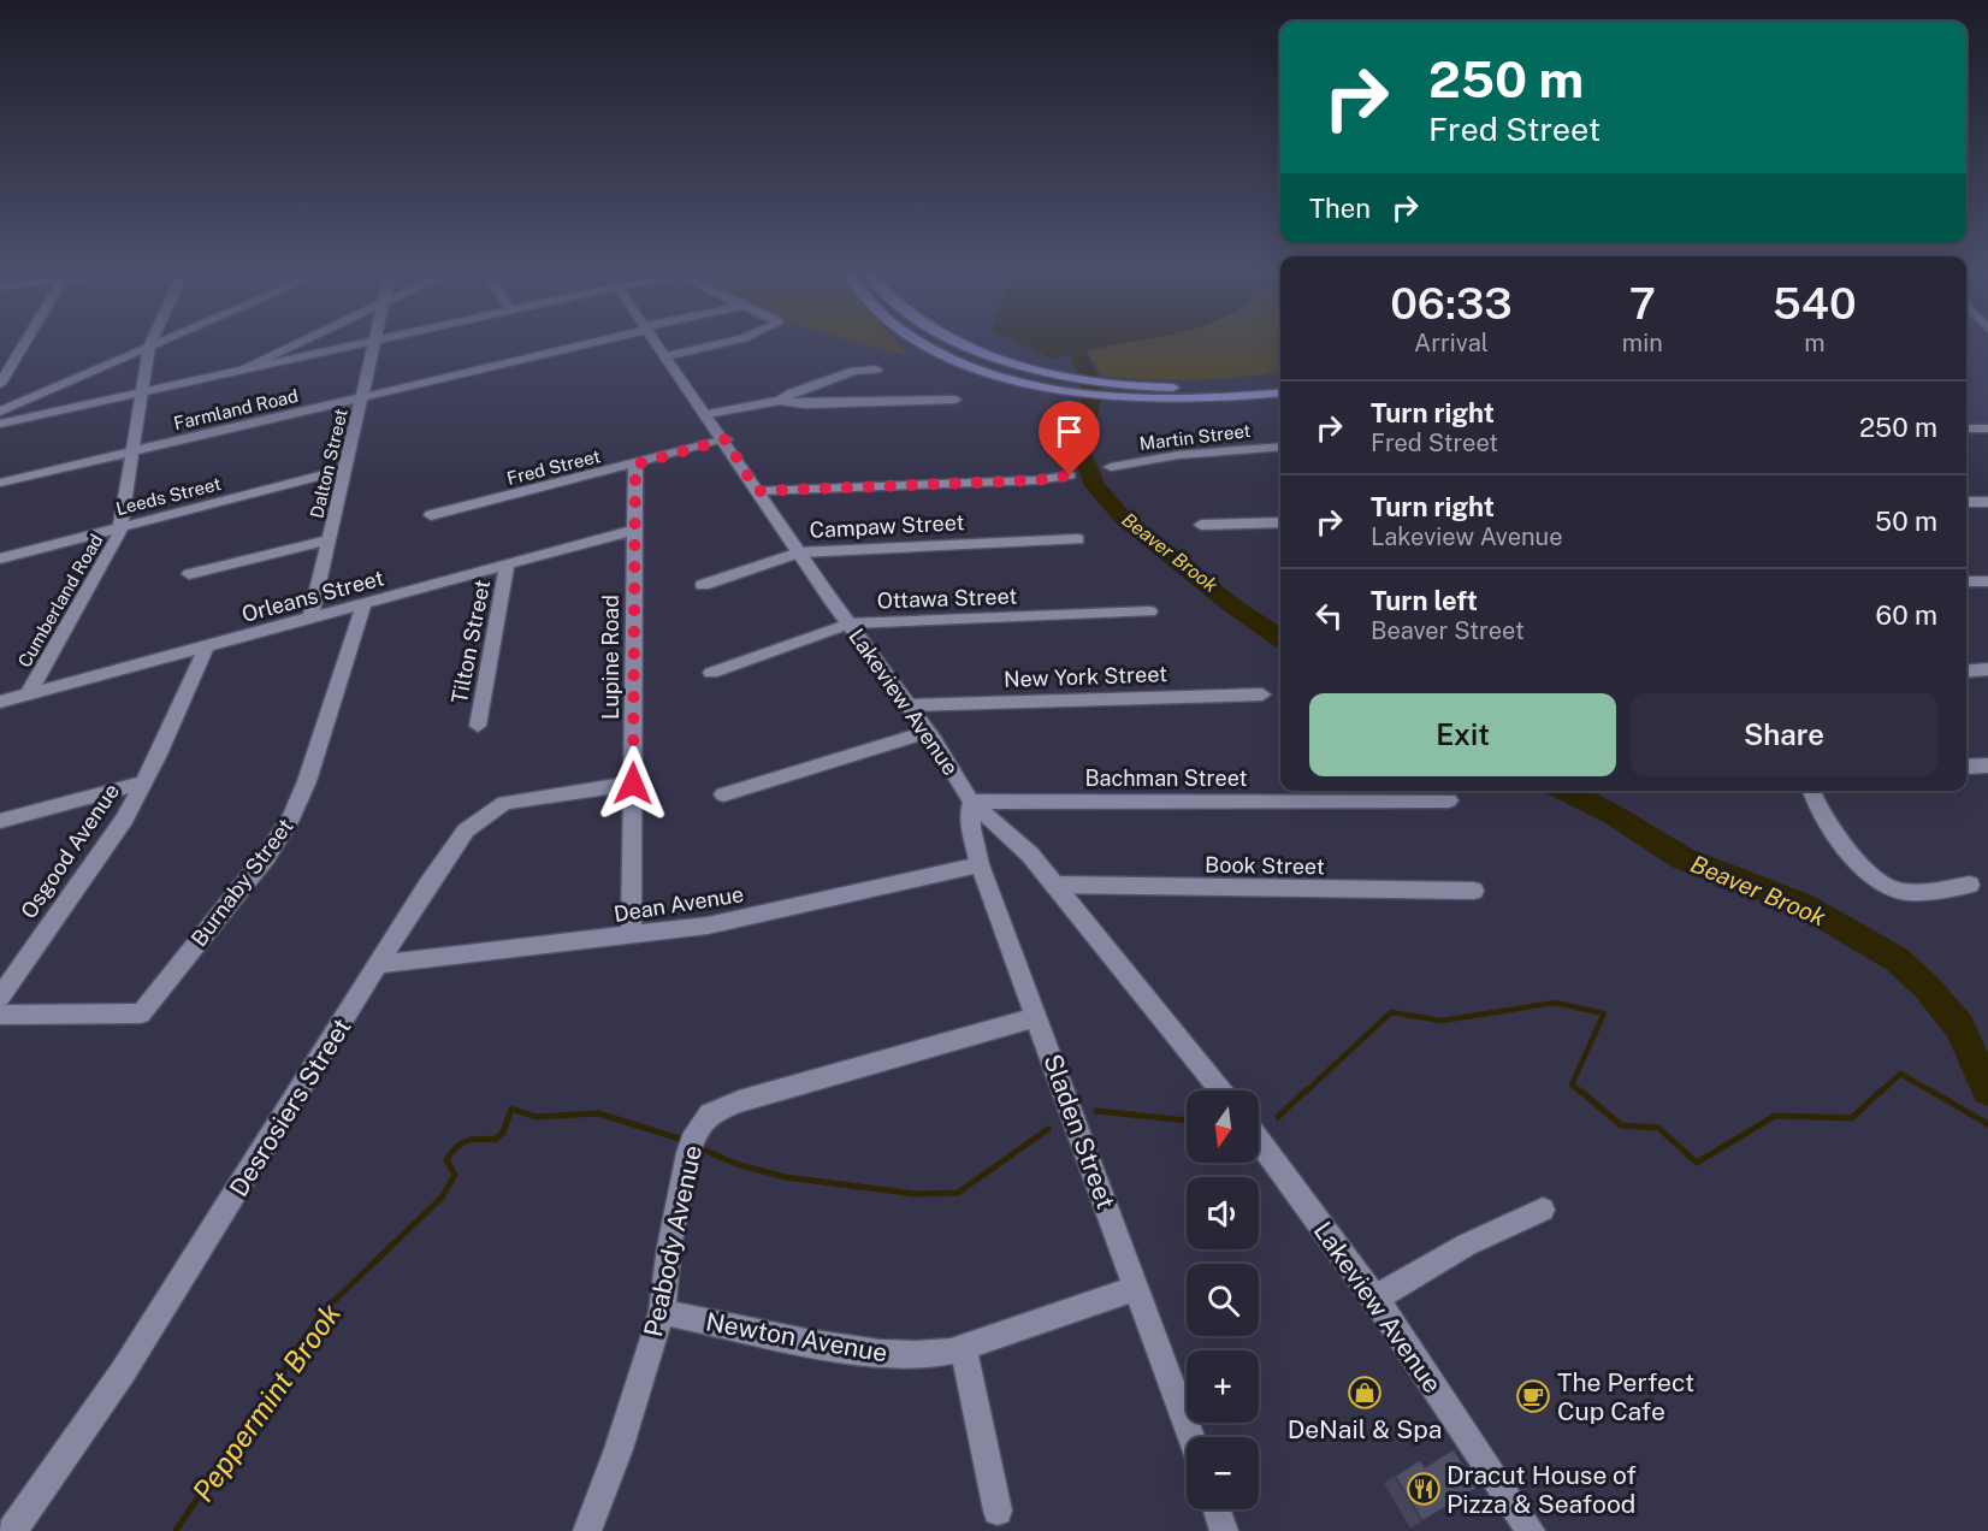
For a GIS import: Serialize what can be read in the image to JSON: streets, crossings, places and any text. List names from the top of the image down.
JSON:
{
  "streets": {
    "street": [
      "Farmland Road",
      "Martin Street",
      "Dalton Street",
      "Fred Street",
      "Leeds Street",
      "Campaw Street",
      "Orleans Street",
      "Ottawa Street",
      "Cumberland Road",
      "Tilton Street",
      "Lupine Road",
      "New York Street",
      "Lakeview Avenue",
      "Bachman Street",
      "Osgood Avenue",
      "Book Street",
      "Burnaby Street",
      "Dean Avenue",
      "Desrosiers Street",
      "Sladen Street",
      "Peabody Avenue",
      "Newton Avenue"
    ]
  },
  "crossings": [
    ["Farmland Road", "Dalton Street"],
    ["Farmland Road", "Cumberland Road"],
    ["Dalton Street", "Leeds Street"],
    ["Dalton Street", "Orleans Street"],
    ["Fred Street", "Lupine Road"],
    ["Fred Street", "Lakeview Avenue"],
    ["Leeds Street", "Cumberland Road"],
    ["Campaw Street", "Lakeview Avenue"],
    ["Orleans Street", "Cumberland Road"],
    ["Orleans Street", "Tilton Street"],
    ["Orleans Street", "Lupine Road"],
    ["Orleans Street", "Osgood Avenue"],
    ["Orleans Street", "Burnaby Street"],
    ["Ottawa Street", "Lakeview Avenue"],
    ["Lupine Road", "Dean Avenue"],
    ["Lupine Road", "Desrosiers Street"],
    ["New York Street", "Lakeview Avenue"],
    ["Lakeview Avenue", "Bachman Street"],
    ["Lakeview Avenue", "Book Street"],
    ["Lakeview Avenue", "Sladen Street"],
    ["Bachman Street", "Sladen Street"],
    ["Dean Avenue", "Desrosiers Street"],
    ["Dean Avenue", "Sladen Street"],
    ["Sladen Street", "Peabody Avenue"],
    ["Sladen Street", "Newton Avenue"],
    ["Peabody Avenue", "Newton Avenue"]
  ],
  "water": ["Beaver Brook", "Peppermint Brook"],
  "places": {
    "shop": ["DeNail & Spa"],
    "cafe": ["The Perfect Cup Cafe"],
    "restaurant": ["Dracut House of Pizza & Seafood"]
  },
  "north": "bottom",
  "page": {
    "turn": ["250 m", "Fred Street"],
    "then": "Then",
    "eta": [
      "06:33",
      "Arrival",
      "7",
      "min",
      "540",
      "m"
    ],
    "list": [
      {
        "name": "Turn right",
        "note": "Fred Street",
        "value": "250 m"
      },
      {
        "name": "Turn right",
        "note": "Lakeview Avenue",
        "value": "50 m"
      },
      {
        "name": "Turn left",
        "note": "Beaver Street",
        "value": "60 m"
      }
    ],
    "buttons": ["Exit", "Share"],
    "map_buttons": ["+", "−"]
  }
}
